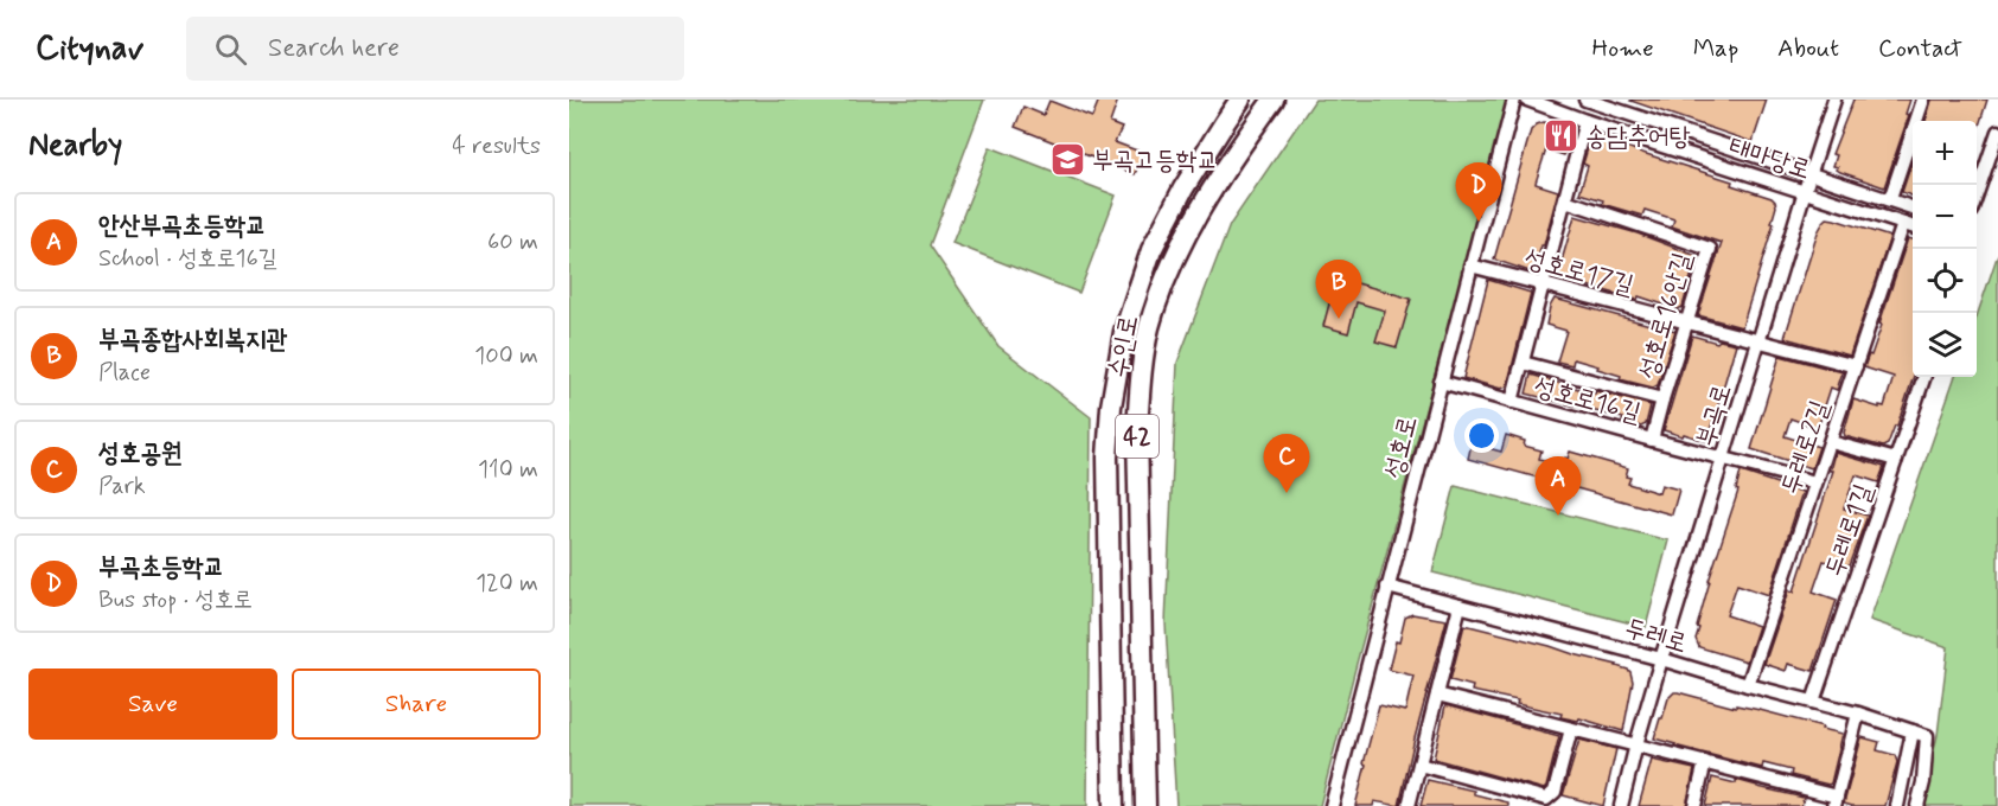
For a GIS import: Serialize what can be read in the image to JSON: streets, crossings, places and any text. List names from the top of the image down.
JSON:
{
  "streets": {
    "highway": ["수인로", "42"],
    "street": [
      "태마당로",
      "성호로17길",
      "성호로16안길",
      "성호로16길",
      "부곡로",
      "성호로",
      "두레로2길",
      "두레로1길",
      "두레로"
    ]
  },
  "crossings": [
    ["태마당로", "부곡로"],
    ["태마당로", "두레로2길"],
    ["성호로17길", "성호로16안길"],
    ["성호로17길", "부곡로"],
    ["성호로17길", "성호로"],
    ["성호로17길", "두레로2길"],
    ["성호로16길", "부곡로"],
    ["성호로16길", "성호로"],
    ["성호로16길", "두레로2길"],
    ["부곡로", "두레로"],
    ["성호로", "두레로"],
    ["두레로2길", "두레로"],
    ["두레로1길", "두레로"]
  ],
  "places": {
    "restaurant": ["송담추어탕"],
    "school or university": ["부곡고등학교"]
  },
  "page": {
    "header": "Citynav",
    "search": "Search here",
    "nav": [
      "Home",
      "Map",
      "About",
      "Contact"
    ],
    "heading": ["Nearby", "4 results"],
    "map_buttons": ["+", "−"],
    "pins": [
      "D",
      "B",
      "C",
      "A"
    ],
    "list": [
      {
        "mark": "A",
        "name": "안산부곡초등학교",
        "note": "School · 성호로16길",
        "value": "60 m"
      },
      {
        "mark": "B",
        "name": "부곡종합사회복지관",
        "note": "Place",
        "value": "100 m"
      },
      {
        "mark": "C",
        "name": "성호공원",
        "note": "Park",
        "value": "110 m"
      },
      {
        "mark": "D",
        "name": "부곡초등학교",
        "note": "Bus stop · 성호로",
        "value": "120 m"
      }
    ],
    "buttons": ["Save", "Share"]
  }
}
